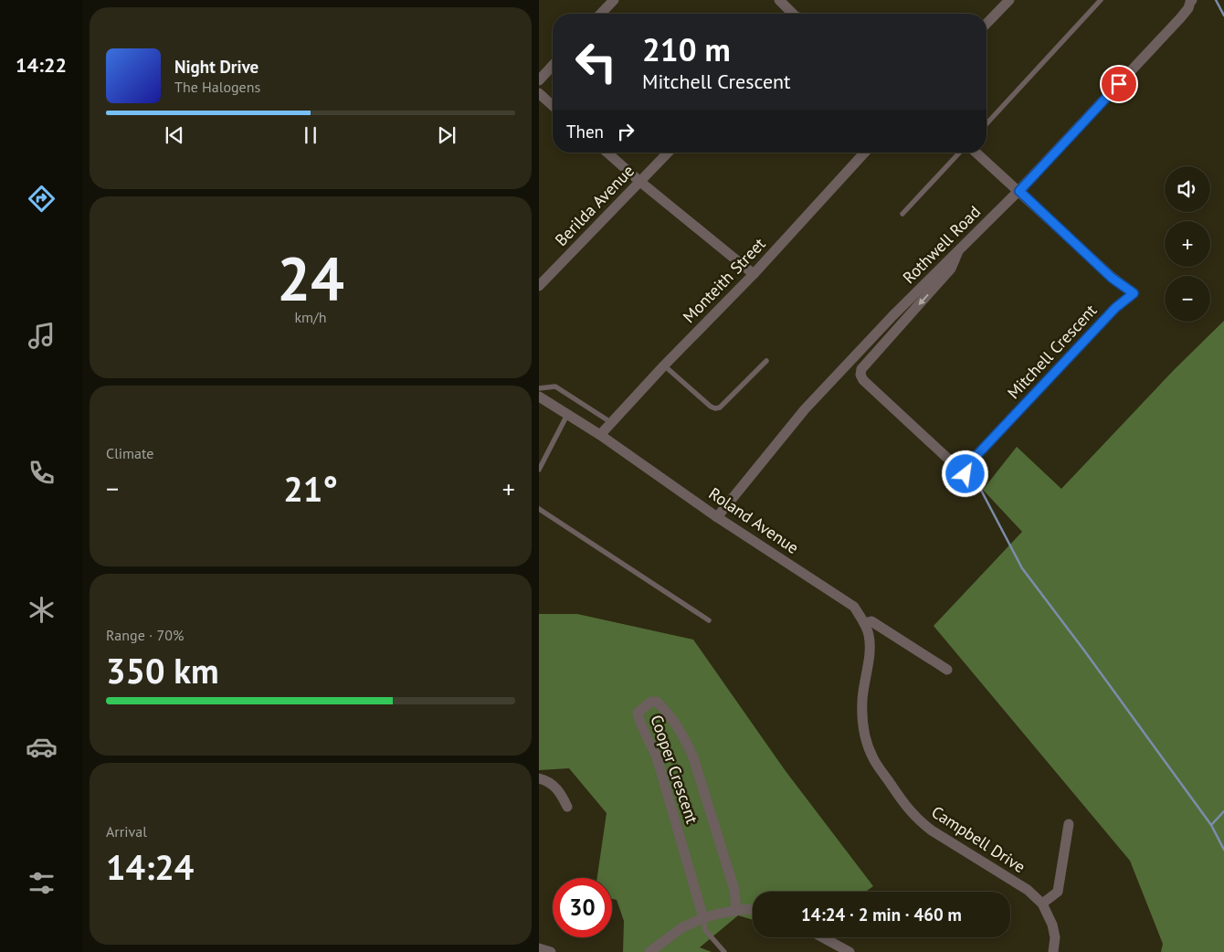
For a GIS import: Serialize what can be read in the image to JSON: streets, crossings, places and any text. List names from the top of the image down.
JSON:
{
  "streets": {
    "street": [
      "Berilda Avenue",
      "Rothwell Road",
      "Monteith Street",
      "Mitchell Crescent",
      "Roland Avenue",
      "Cooper Crescent",
      "Campbell Drive"
    ]
  },
  "crossings": [
    ["Rothwell Road", "Mitchell Crescent"],
    ["Rothwell Road", "Roland Avenue"],
    ["Monteith Street", "Roland Avenue"],
    ["Roland Avenue", "Campbell Drive"]
  ],
  "page": {
    "tabs": "14:22",
    "turn": ["210 m", "Mitchell Crescent"],
    "song": ["Night Drive", "The Halogens"],
    "then": "Then",
    "map_buttons": ["+", "−"],
    "tile": [
      ["24", "km/h"],
      "Climate",
      ["Range · 70%", "350 km"],
      ["Arrival", "14:24"]
    ],
    "heat": ["−", "21°", "+"],
    "limit": "30",
    "trip": "14:24 · 2 min · 460 m"
  }
}
